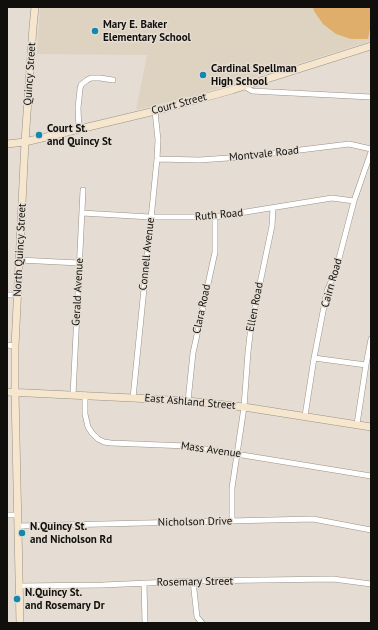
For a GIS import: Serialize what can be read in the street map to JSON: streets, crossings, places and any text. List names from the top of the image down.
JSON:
{
  "streets": {
    "main road": [
      "Quincy Street",
      "Court Street",
      "North Quincy Street",
      "East Ashland Street"
    ],
    "street": [
      "Montvale Road",
      "Ruth Road",
      "Connell Avenue",
      "Cairn Road",
      "Gerald Avenue",
      "Ellen Road",
      "Clara Road",
      "Mass Avenue",
      "Nicholson Drive",
      "Rosemary Street"
    ]
  },
  "crossings": [
    ["Quincy Street", "Court Street"],
    ["Quincy Street", "North Quincy Street"],
    ["Court Street", "North Quincy Street"],
    ["Court Street", "Connell Avenue"],
    ["Montvale Road", "Connell Avenue"],
    ["Ruth Road", "Connell Avenue"],
    ["Ruth Road", "Cairn Road"],
    ["Ruth Road", "Gerald Avenue"],
    ["Ruth Road", "Ellen Road"],
    ["Ruth Road", "Clara Road"],
    ["North Quincy Street", "East Ashland Street"],
    ["North Quincy Street", "Nicholson Drive"],
    ["North Quincy Street", "Rosemary Street"],
    ["Connell Avenue", "East Ashland Street"],
    ["Cairn Road", "East Ashland Street"],
    ["Gerald Avenue", "East Ashland Street"],
    ["Ellen Road", "East Ashland Street"],
    ["Ellen Road", "Mass Avenue"],
    ["Ellen Road", "Nicholson Drive"],
    ["Clara Road", "East Ashland Street"],
    ["East Ashland Street", "Mass Avenue"]
  ],
  "places": [
    "Mary E. Baker Elementary School",
    "Cardinal Spellman High School",
    "Court St. and Quincy St",
    "N.Quincy St. and Nicholson Rd",
    "N.Quincy St. and Rosemary Dr"
  ]
}
